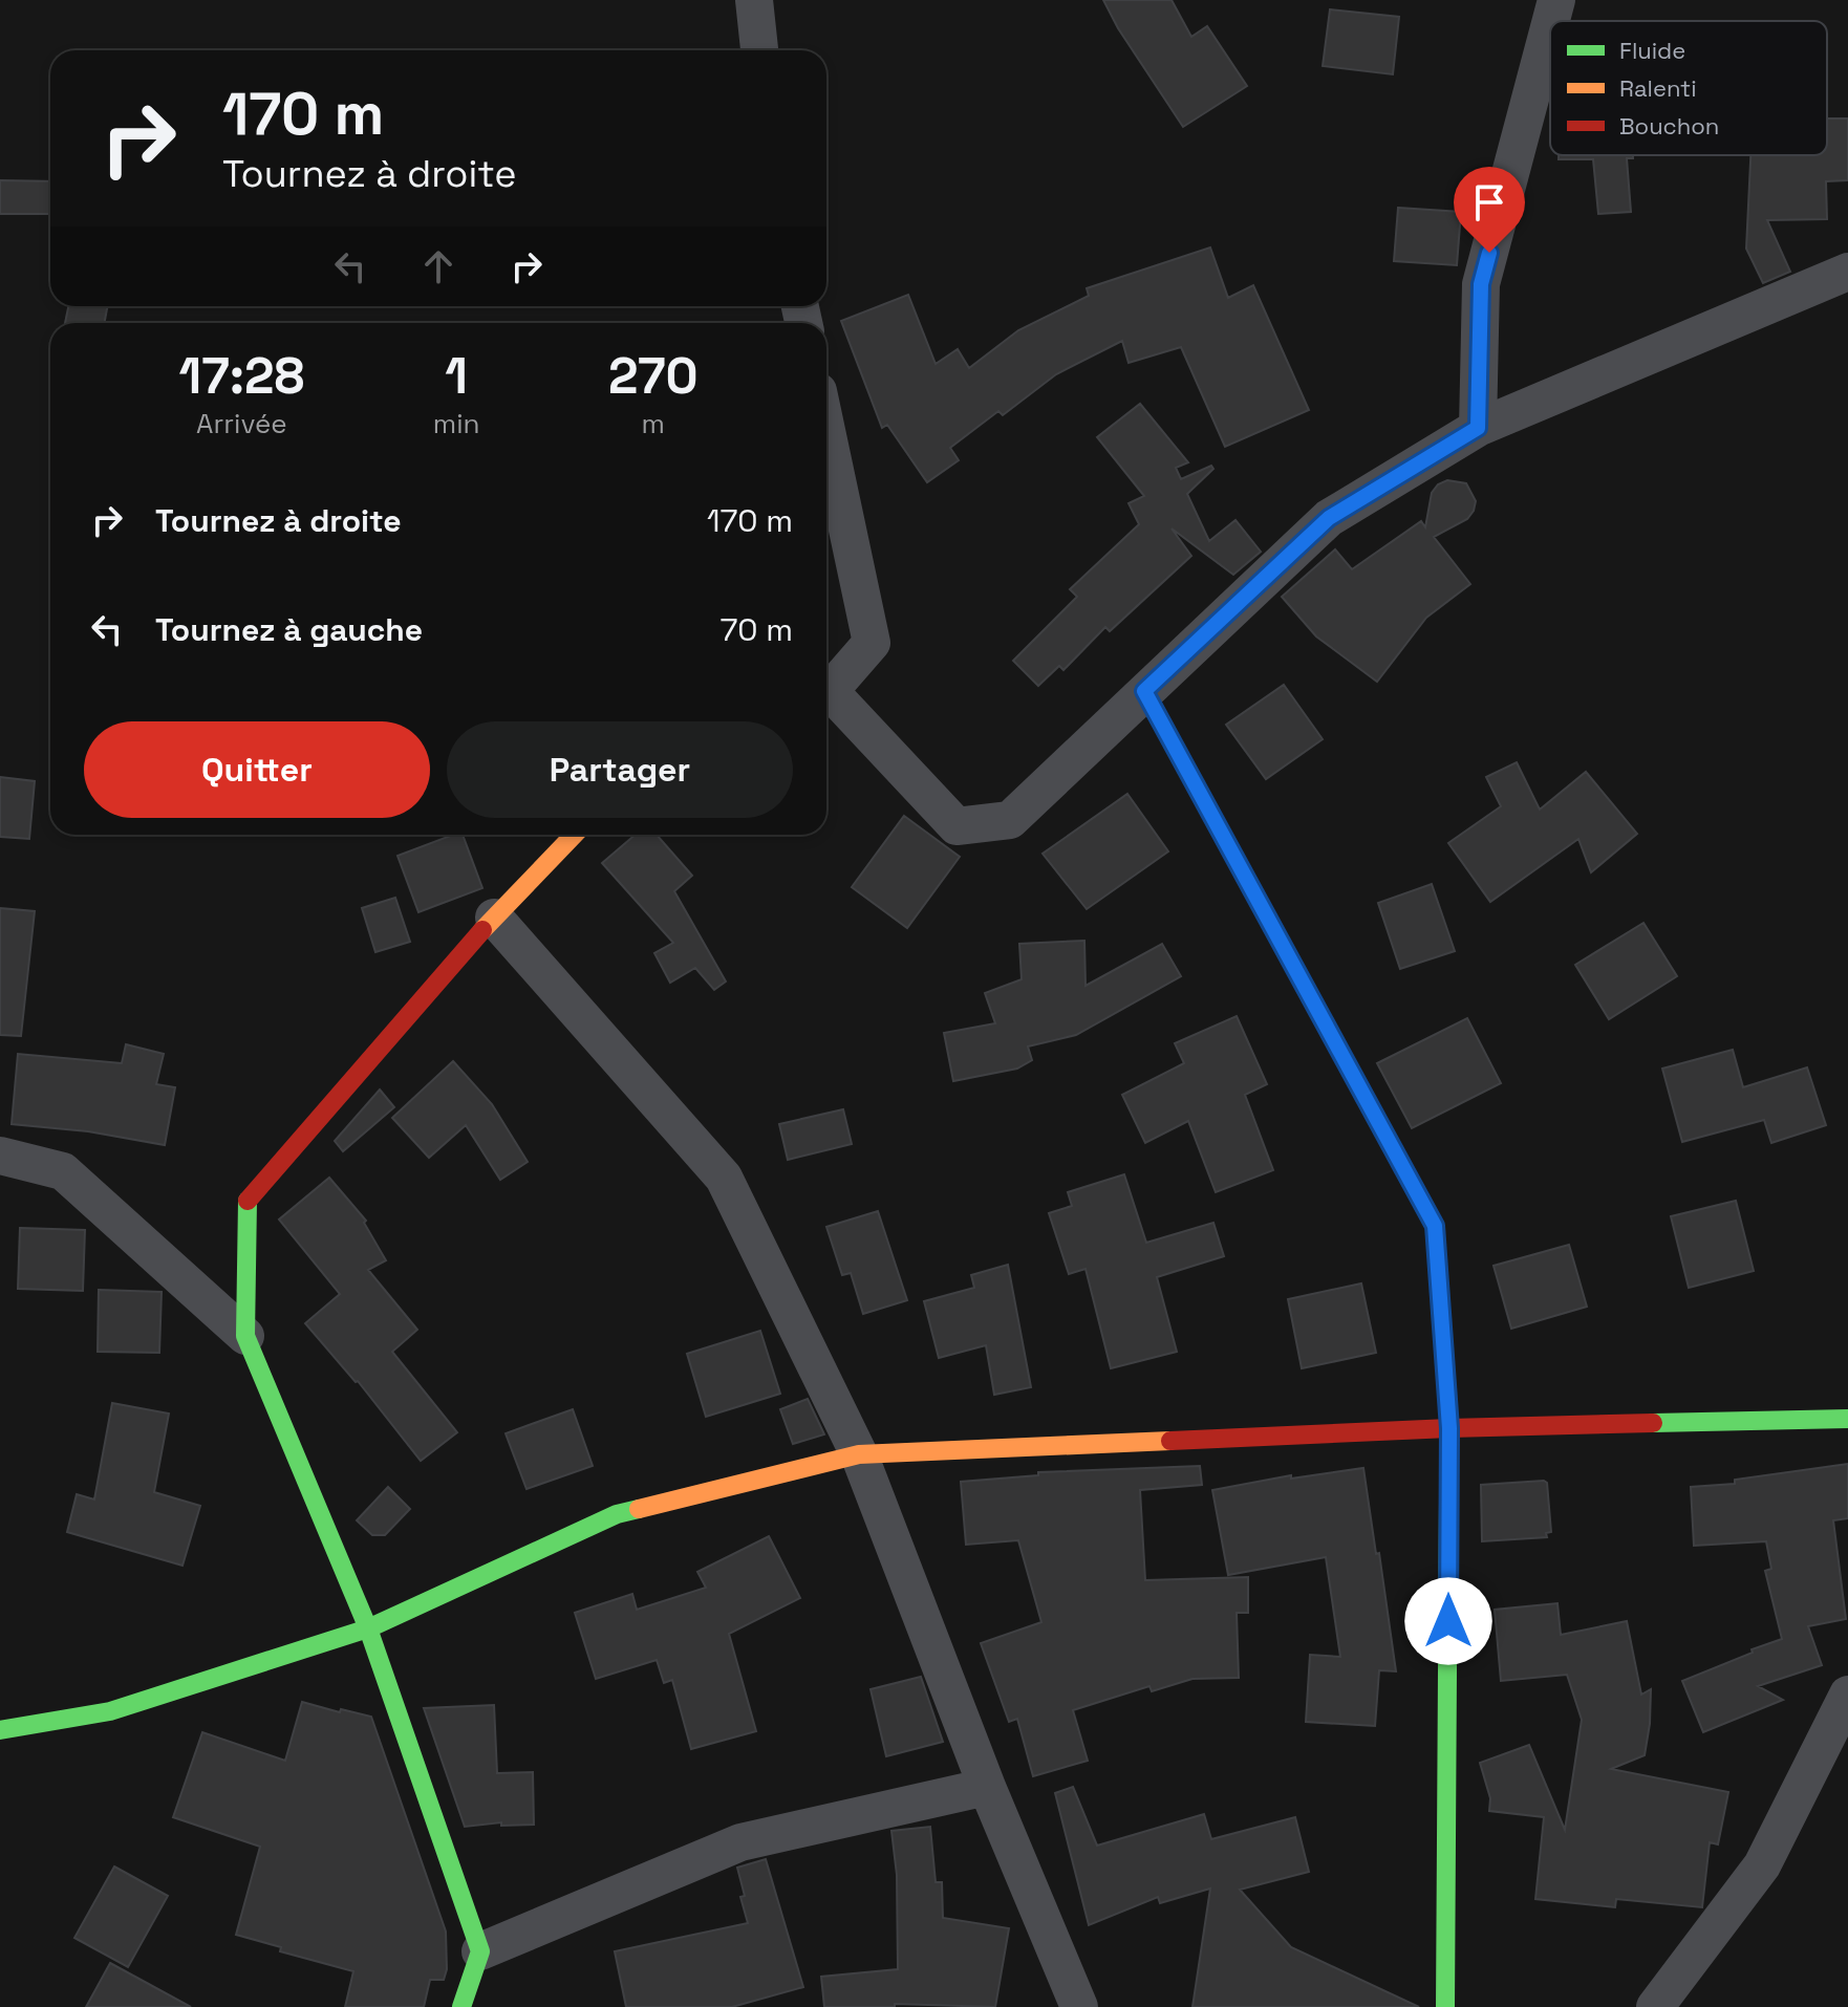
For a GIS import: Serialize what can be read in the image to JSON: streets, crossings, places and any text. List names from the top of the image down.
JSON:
{
  "legend": ["Fluide", "Ralenti", "Bouchon"],
  "page": {
    "turn": ["170 m", "Tournez à droite"],
    "eta": [
      "17:28",
      "Arrivée",
      "1",
      "min",
      "270",
      "m"
    ],
    "list": [
      {
        "name": "Tournez à droite",
        "value": "170 m"
      },
      {
        "name": "Tournez à gauche",
        "value": "70 m"
      }
    ],
    "buttons": ["Quitter", "Partager"]
  }
}
